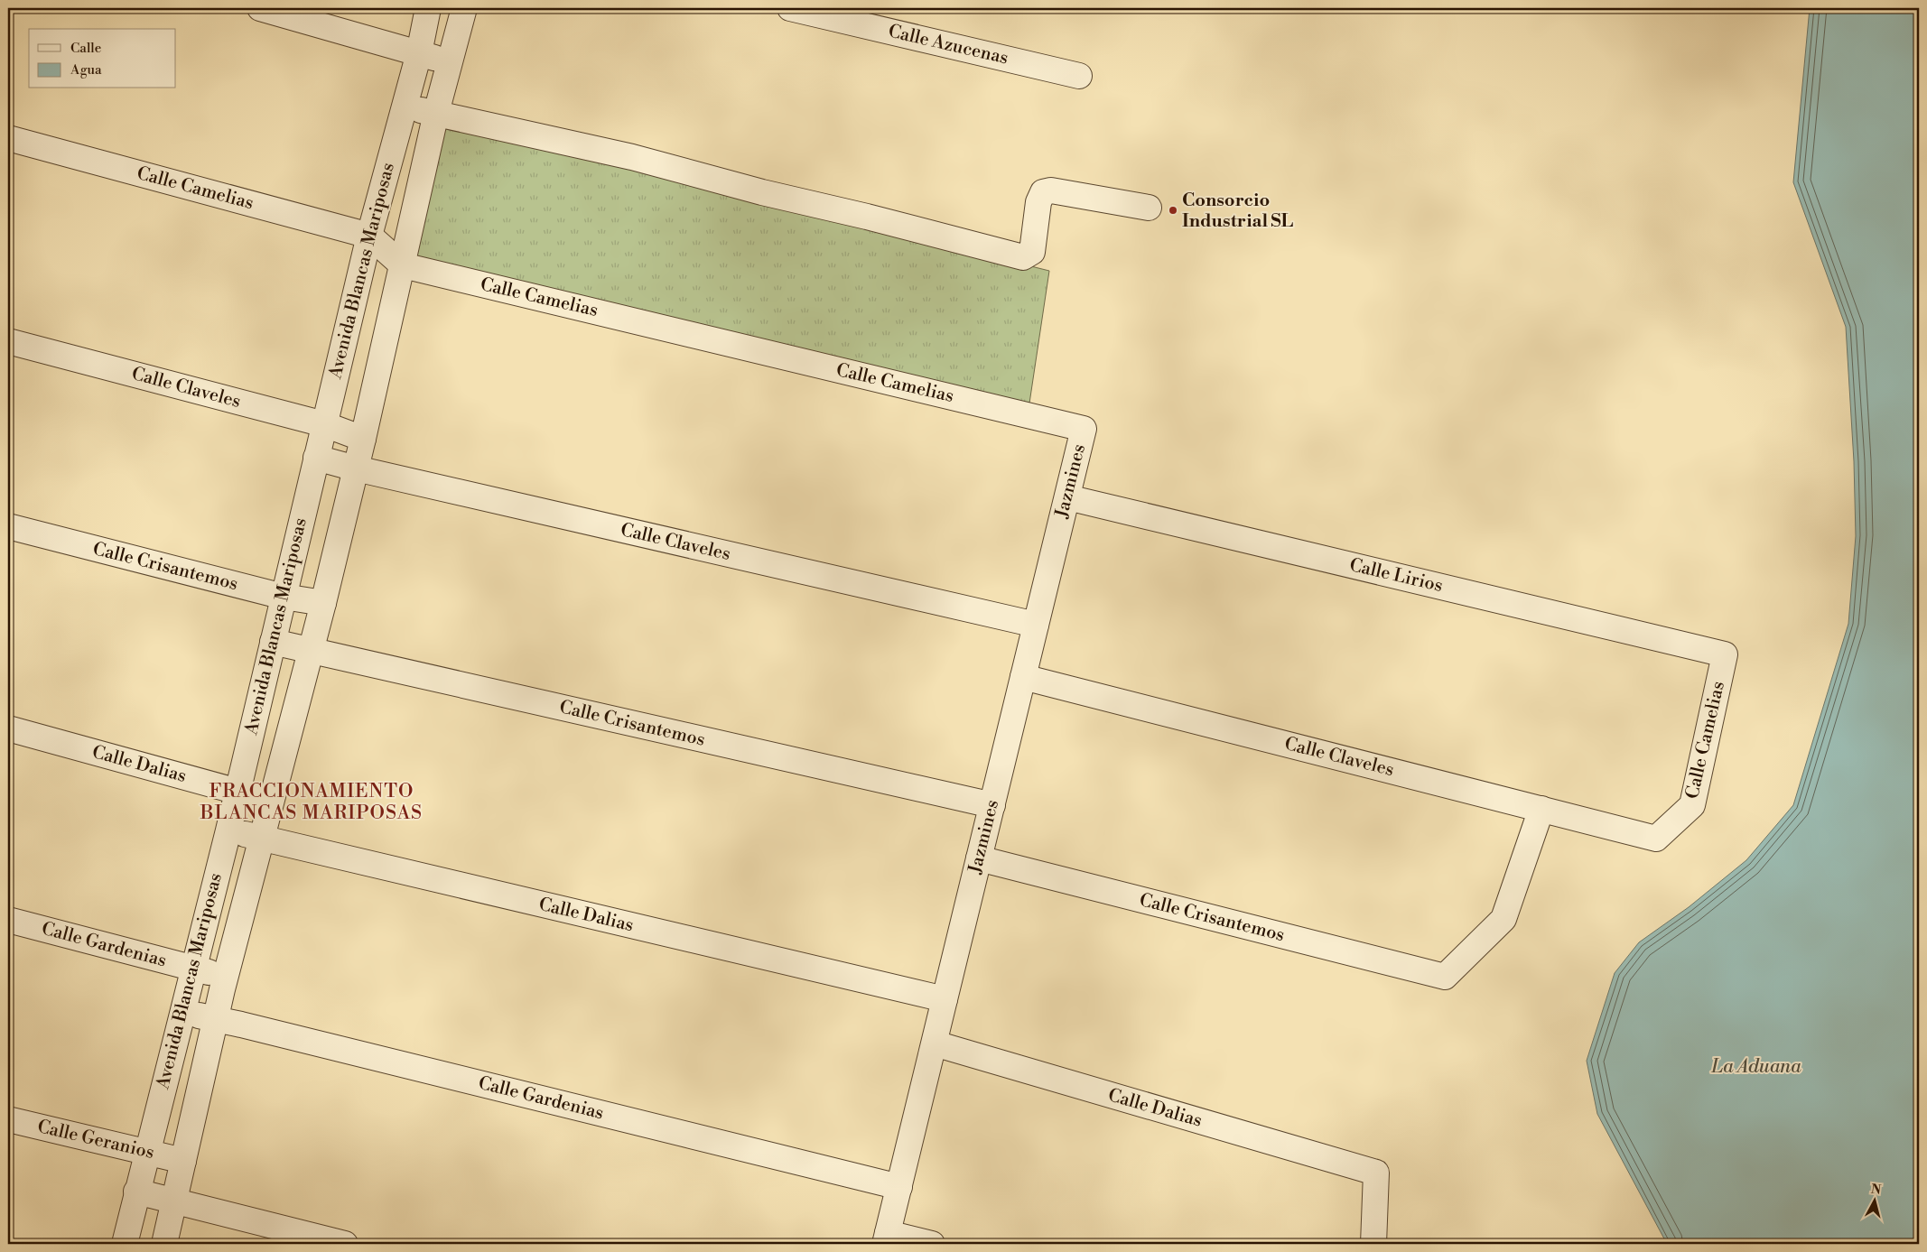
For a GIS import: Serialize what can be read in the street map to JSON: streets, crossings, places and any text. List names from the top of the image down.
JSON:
{
  "streets": {
    "street": [
      "Calle Azucenas",
      "Calle Camelias",
      "Avenida Blancas Mariposas",
      "Calle Claveles",
      "Jazmines",
      "Calle Crisantemos",
      "Calle Lirios",
      "Calle Dalias",
      "Calle Gardenias",
      "Calle Geranios"
    ]
  },
  "crossings": [
    ["Calle Camelias", "Avenida Blancas Mariposas"],
    ["Calle Camelias", "Calle Claveles"],
    ["Calle Camelias", "Jazmines"],
    ["Calle Camelias", "Calle Lirios"],
    ["Avenida Blancas Mariposas", "Calle Claveles"],
    ["Avenida Blancas Mariposas", "Calle Crisantemos"],
    ["Avenida Blancas Mariposas", "Calle Dalias"],
    ["Avenida Blancas Mariposas", "Calle Gardenias"],
    ["Avenida Blancas Mariposas", "Calle Geranios"],
    ["Calle Claveles", "Jazmines"],
    ["Calle Claveles", "Calle Crisantemos"],
    ["Jazmines", "Calle Crisantemos"],
    ["Jazmines", "Calle Lirios"],
    ["Jazmines", "Calle Dalias"],
    ["Jazmines", "Calle Gardenias"]
  ],
  "districts": ["FRACCIONAMIENTO BLANCAS MARIPOSAS"],
  "water": ["La Aduana"],
  "places": ["Consorcio Industrial SL"],
  "legend": ["Calle", "Agua"],
  "north": "top"
}
